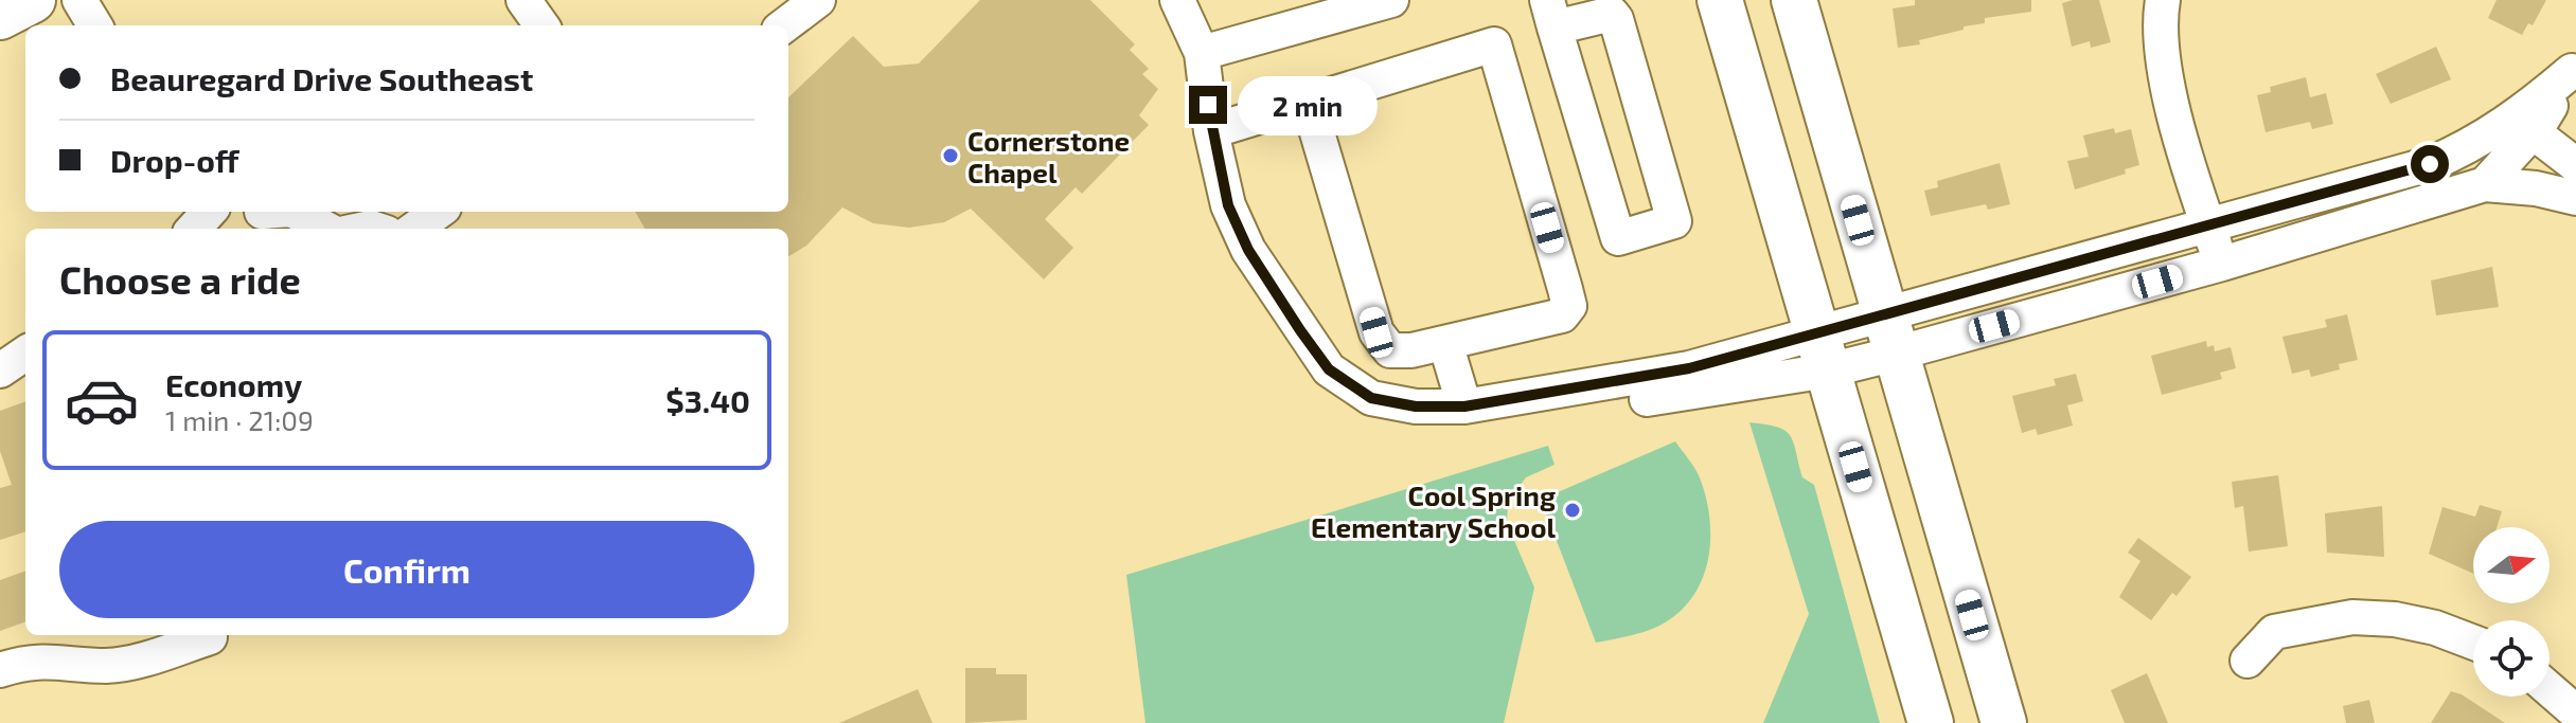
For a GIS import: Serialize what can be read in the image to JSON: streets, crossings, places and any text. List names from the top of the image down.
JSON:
{
  "places": ["Cornerstone Chapel", "Cool Spring Elementary School"],
  "north": "right",
  "page": {
    "banner": ["Beauregard Drive Southeast", "Drop-off"],
    "bubble": "2 min",
    "heading": "Choose a ride",
    "list": [
      {
        "name": "Economy",
        "note": "1 min · 21:09",
        "value": "$3.40"
      }
    ],
    "buttons": "Confirm"
  }
}
